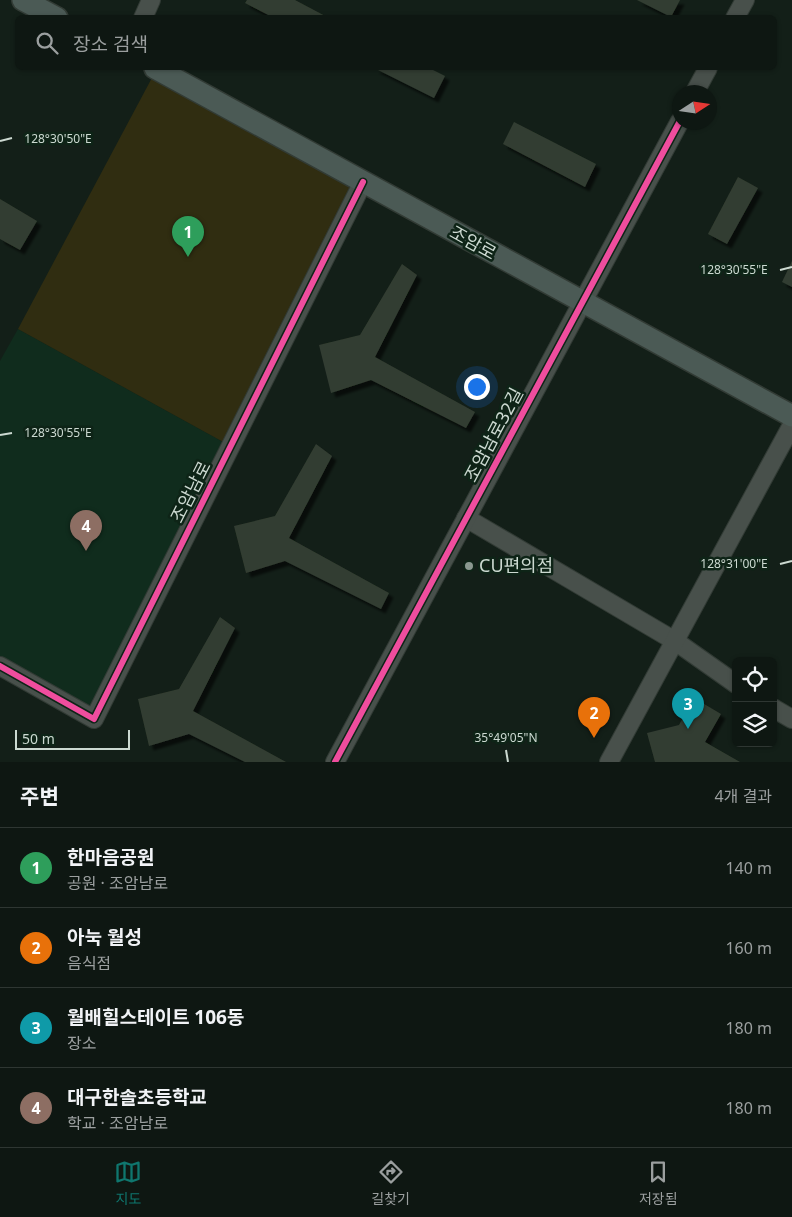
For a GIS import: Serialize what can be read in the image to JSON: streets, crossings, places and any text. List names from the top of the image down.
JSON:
{
  "streets": {
    "main road": ["조암로"],
    "street": ["조암남로32길", "조암남로"]
  },
  "crossings": [
    ["조암로", "조암남로32길"],
    ["조암로", "조암남로"]
  ],
  "places": ["CU편의점"],
  "scale_bar": "50 m",
  "north": "right",
  "page": {
    "search": "장소 검색",
    "pins": [
      "1",
      "4",
      "3",
      "2"
    ],
    "scale": "50 m",
    "heading": ["주변", "4개 결과"],
    "list": [
      {
        "mark": "1",
        "name": "한마음공원",
        "note": "공원 · 조암남로",
        "value": "140 m"
      },
      {
        "mark": "2",
        "name": "아눅 월성",
        "note": "음식점",
        "value": "160 m"
      },
      {
        "mark": "3",
        "name": "월배힐스테이트 106동",
        "note": "장소",
        "value": "180 m"
      },
      {
        "mark": "4",
        "name": "대구한솔초등학교",
        "note": "학교 · 조암남로",
        "value": "180 m"
      }
    ],
    "nav": ["지도", "길찾기", "저장됨"]
  },
  "coordinates": [
    "128°30'50\"E",
    "128°30'55\"E",
    "128°31'00\"E",
    "35°49'05\"N"
  ]
}
